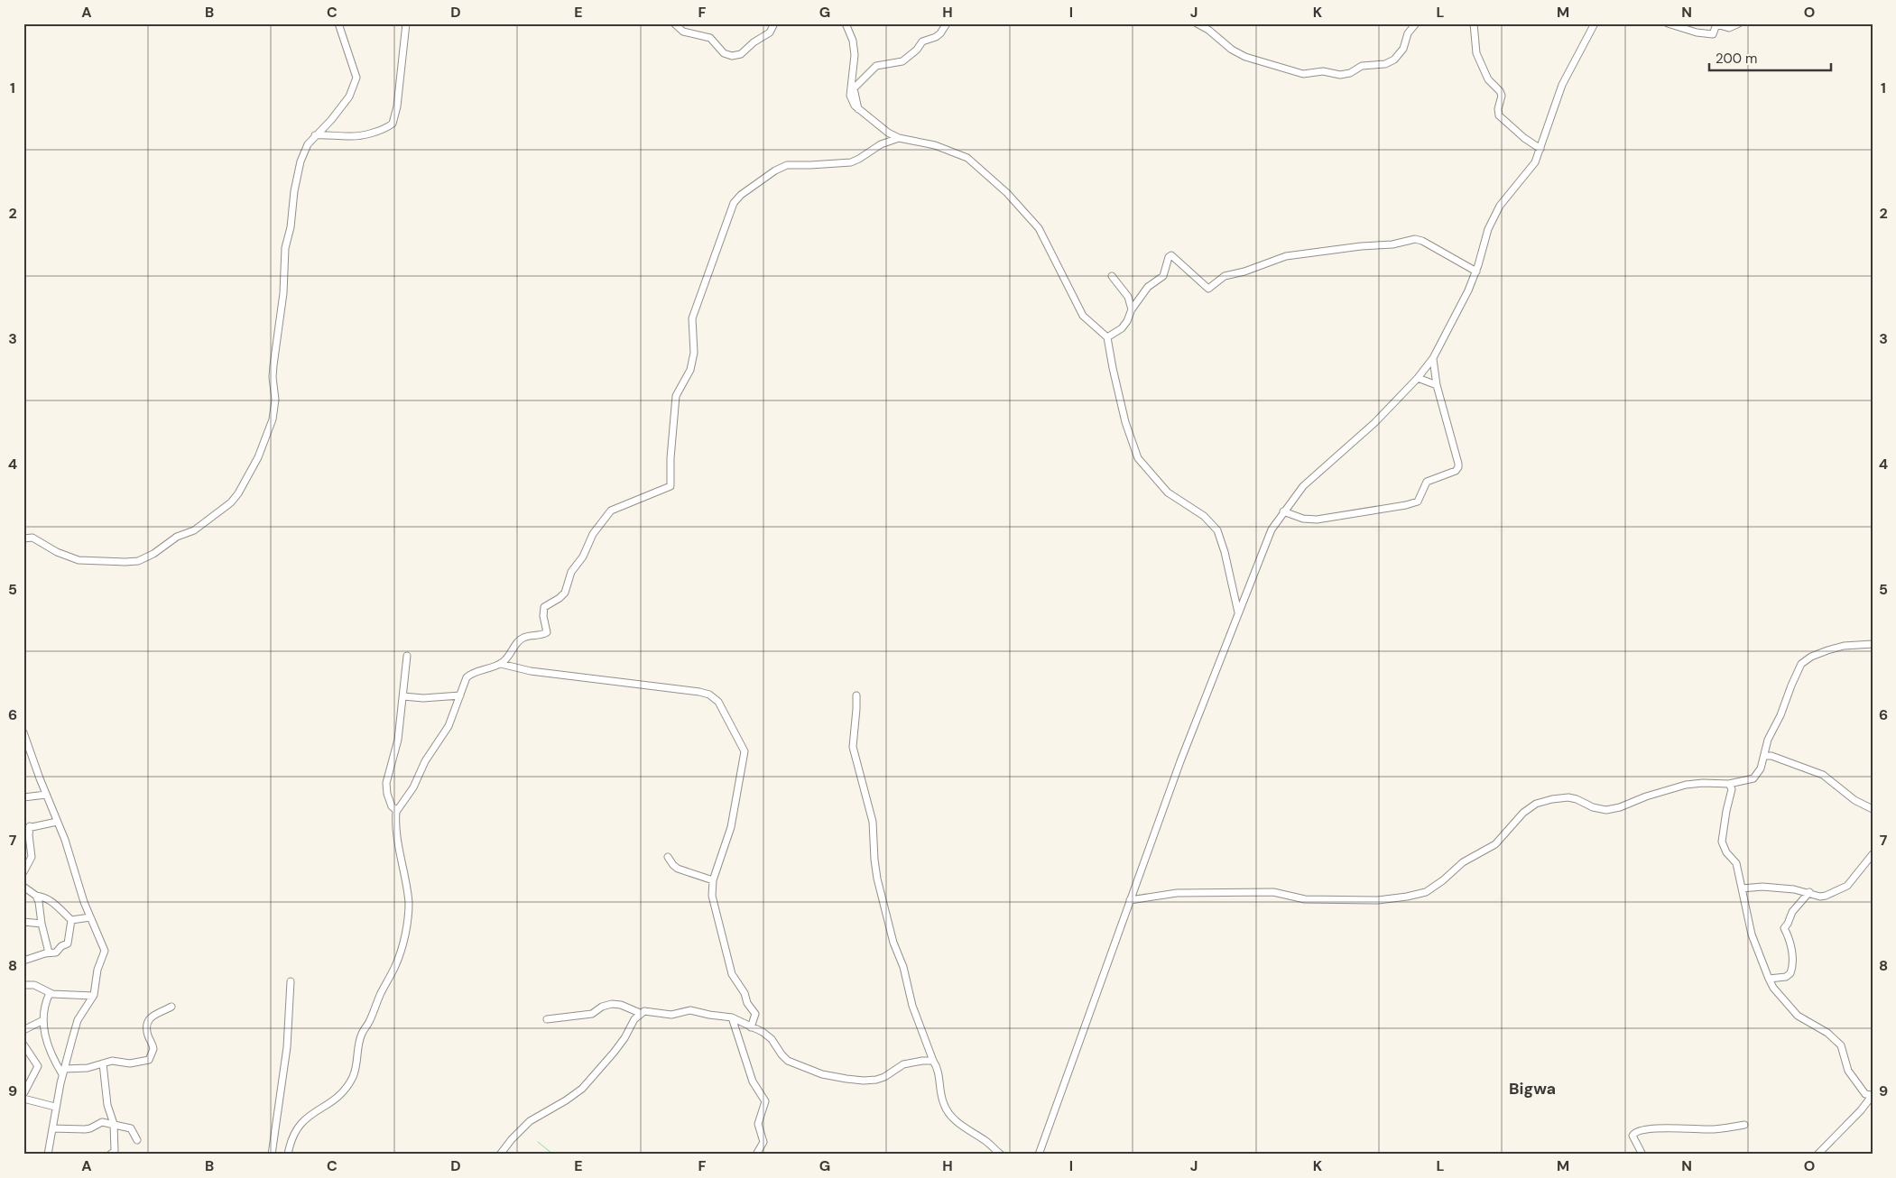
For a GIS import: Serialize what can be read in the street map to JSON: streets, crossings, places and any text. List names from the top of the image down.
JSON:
{
  "districts": ["Bigwa"],
  "scale_bar": "200 m",
  "grid": {
    "columns": [
      "A",
      "B",
      "C",
      "D",
      "E",
      "F",
      "G",
      "H",
      "I",
      "J",
      "K",
      "L",
      "M",
      "N",
      "O"
    ],
    "rows": [
      "1",
      "2",
      "3",
      "4",
      "5",
      "6",
      "7",
      "8",
      "9"
    ]
  }
}
